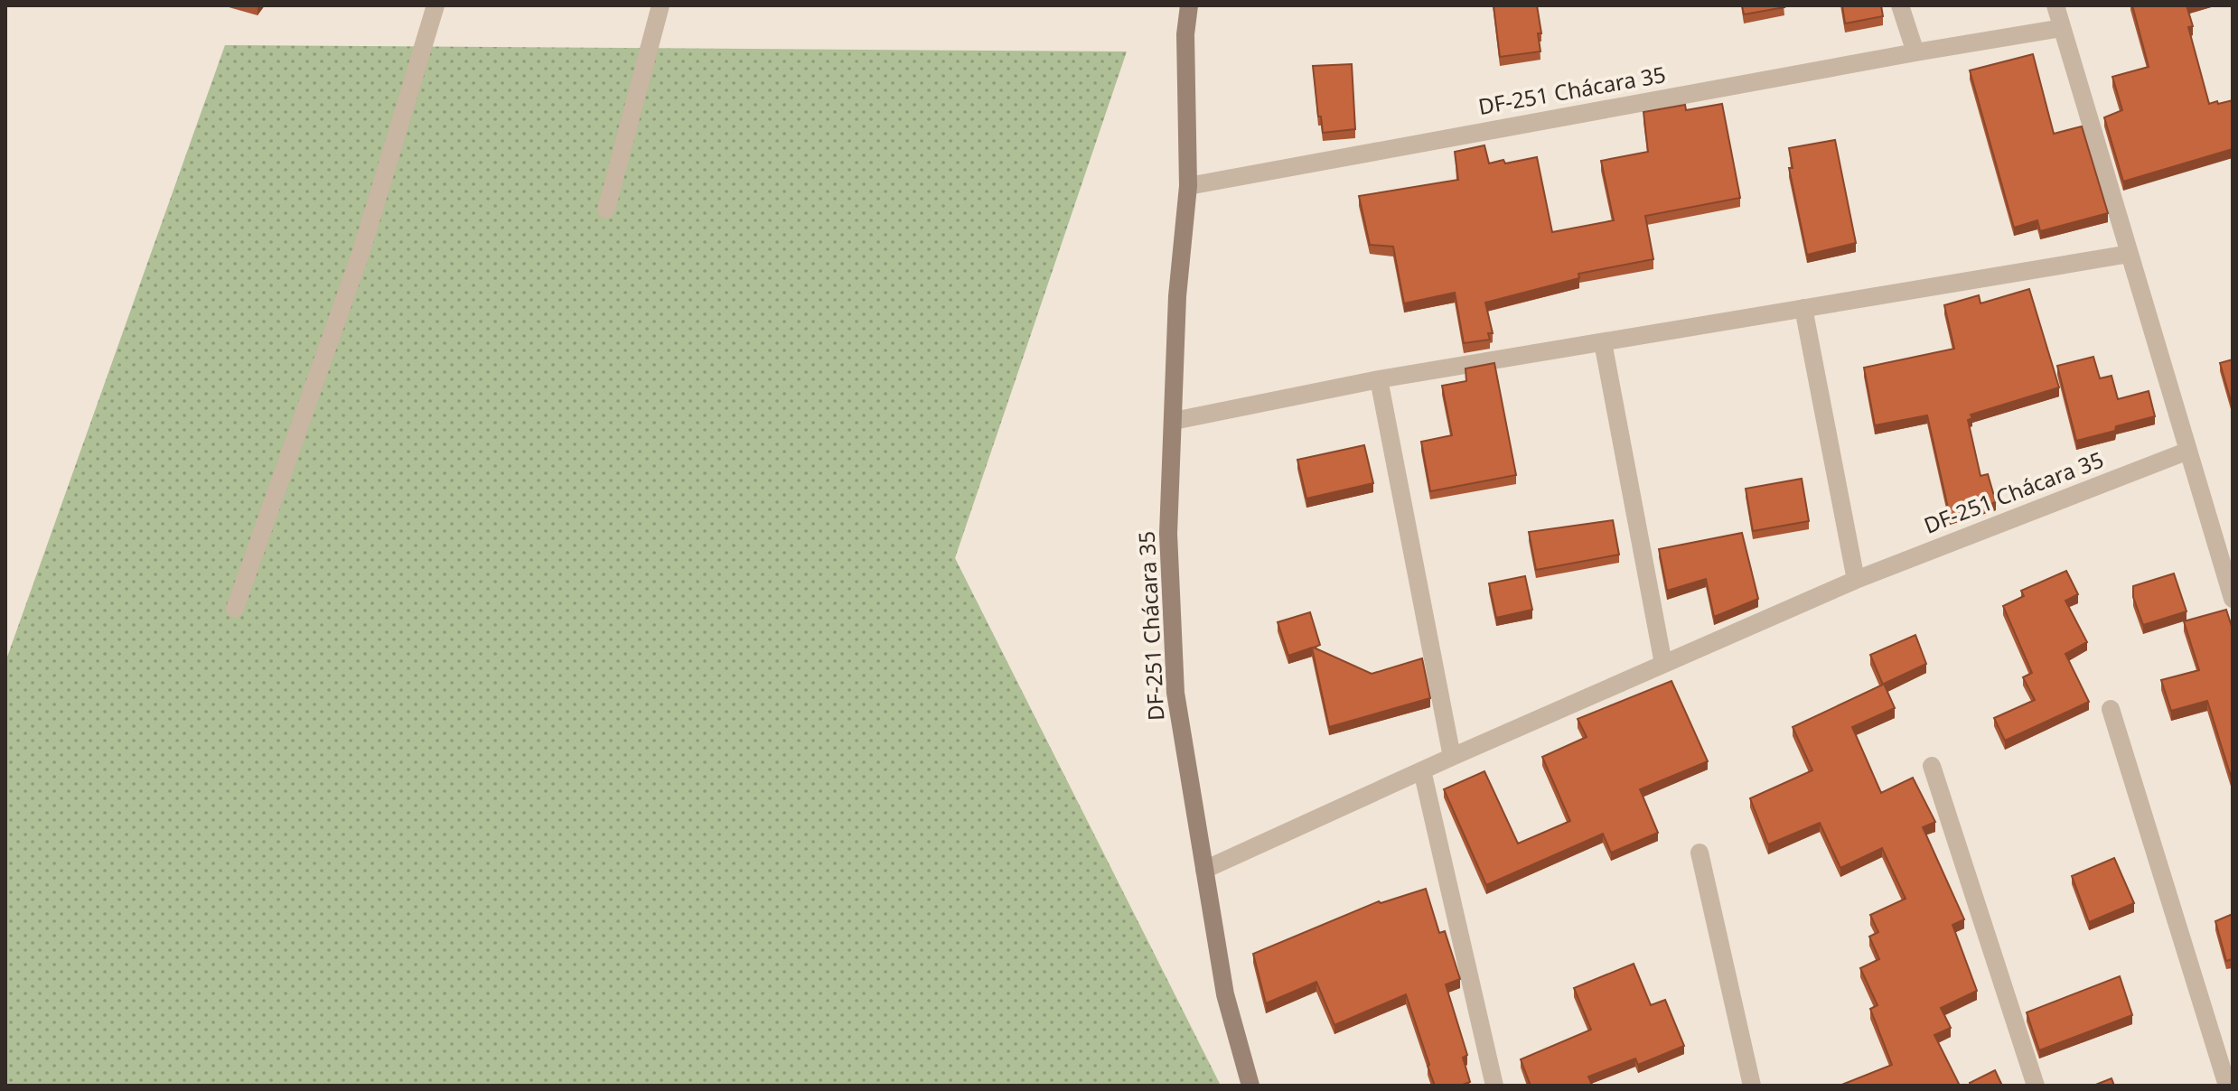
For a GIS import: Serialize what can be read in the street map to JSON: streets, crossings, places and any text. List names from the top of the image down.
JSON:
{
  "streets": {
    "street": ["DF-251 Chácara 35"]
  }
}
